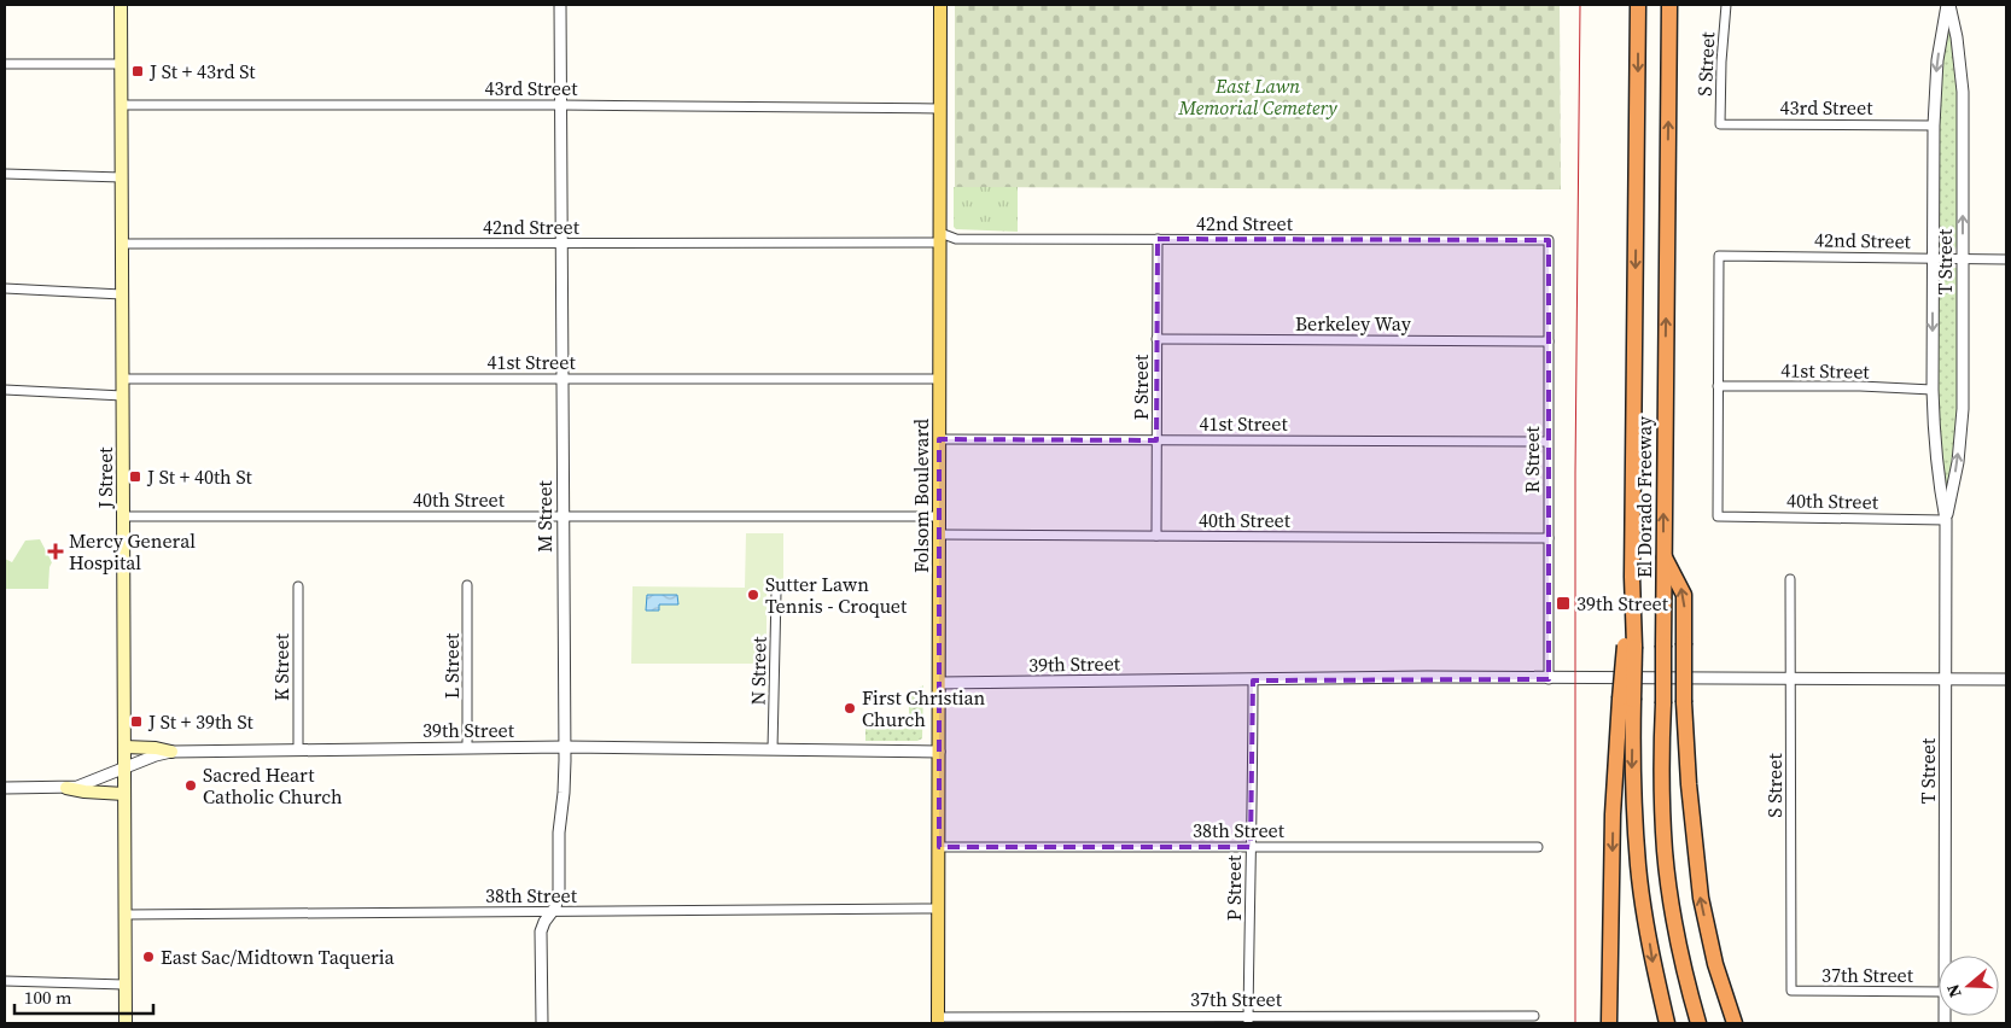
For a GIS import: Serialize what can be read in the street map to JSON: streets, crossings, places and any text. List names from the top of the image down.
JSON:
{
  "streets": {
    "highway": ["El Dorado Freeway"],
    "main road": ["J Street", "Folsom Boulevard"],
    "street": [
      "S Street",
      "43rd Street",
      "42nd Street",
      "T Street",
      "Berkeley Way",
      "41st Street",
      "P Street",
      "R Street",
      "40th Street",
      "M Street",
      "39th Street",
      "L Street",
      "K Street",
      "N Street",
      "38th Street",
      "37th Street"
    ]
  },
  "crossings": [
    ["S Street", "43rd Street"],
    ["S Street", "39th Street"],
    ["S Street", "37th Street"],
    ["43rd Street", "T Street"],
    ["43rd Street", "J Street"],
    ["43rd Street", "Folsom Boulevard"],
    ["43rd Street", "M Street"],
    ["42nd Street", "T Street"],
    ["42nd Street", "41st Street"],
    ["42nd Street", "P Street"],
    ["42nd Street", "R Street"],
    ["42nd Street", "J Street"],
    ["42nd Street", "Folsom Boulevard"],
    ["42nd Street", "40th Street"],
    ["42nd Street", "M Street"],
    ["T Street", "41st Street"],
    ["T Street", "40th Street"],
    ["T Street", "39th Street"],
    ["Berkeley Way", "P Street"],
    ["Berkeley Way", "R Street"],
    ["41st Street", "P Street"],
    ["41st Street", "R Street"],
    ["41st Street", "J Street"],
    ["41st Street", "Folsom Boulevard"],
    ["41st Street", "40th Street"],
    ["41st Street", "M Street"],
    ["P Street", "40th Street"],
    ["P Street", "39th Street"],
    ["P Street", "38th Street"],
    ["P Street", "37th Street"],
    ["R Street", "40th Street"],
    ["R Street", "39th Street"],
    ["J Street", "40th Street"],
    ["J Street", "39th Street"],
    ["J Street", "38th Street"],
    ["Folsom Boulevard", "40th Street"],
    ["Folsom Boulevard", "39th Street"],
    ["Folsom Boulevard", "38th Street"],
    ["Folsom Boulevard", "37th Street"],
    ["40th Street", "M Street"],
    ["M Street", "39th Street"],
    ["M Street", "38th Street"],
    ["39th Street", "L Street"],
    ["39th Street", "K Street"],
    ["39th Street", "N Street"]
  ],
  "parks": ["East Lawn Memorial Cemetery"],
  "places": {
    "transit": [
      "J St + 43rd St",
      "J St + 40th St",
      "39th Street",
      "J St + 39th St"
    ],
    "health": ["Mercy General Hospital"],
    "other": [
      "Sutter Lawn Tennis - Croquet",
      "First Christian Church",
      "Sacred Heart Catholic Church",
      "East Sac/Midtown Taqueria"
    ]
  },
  "scale_bar": "100 m",
  "north": "left"
}
